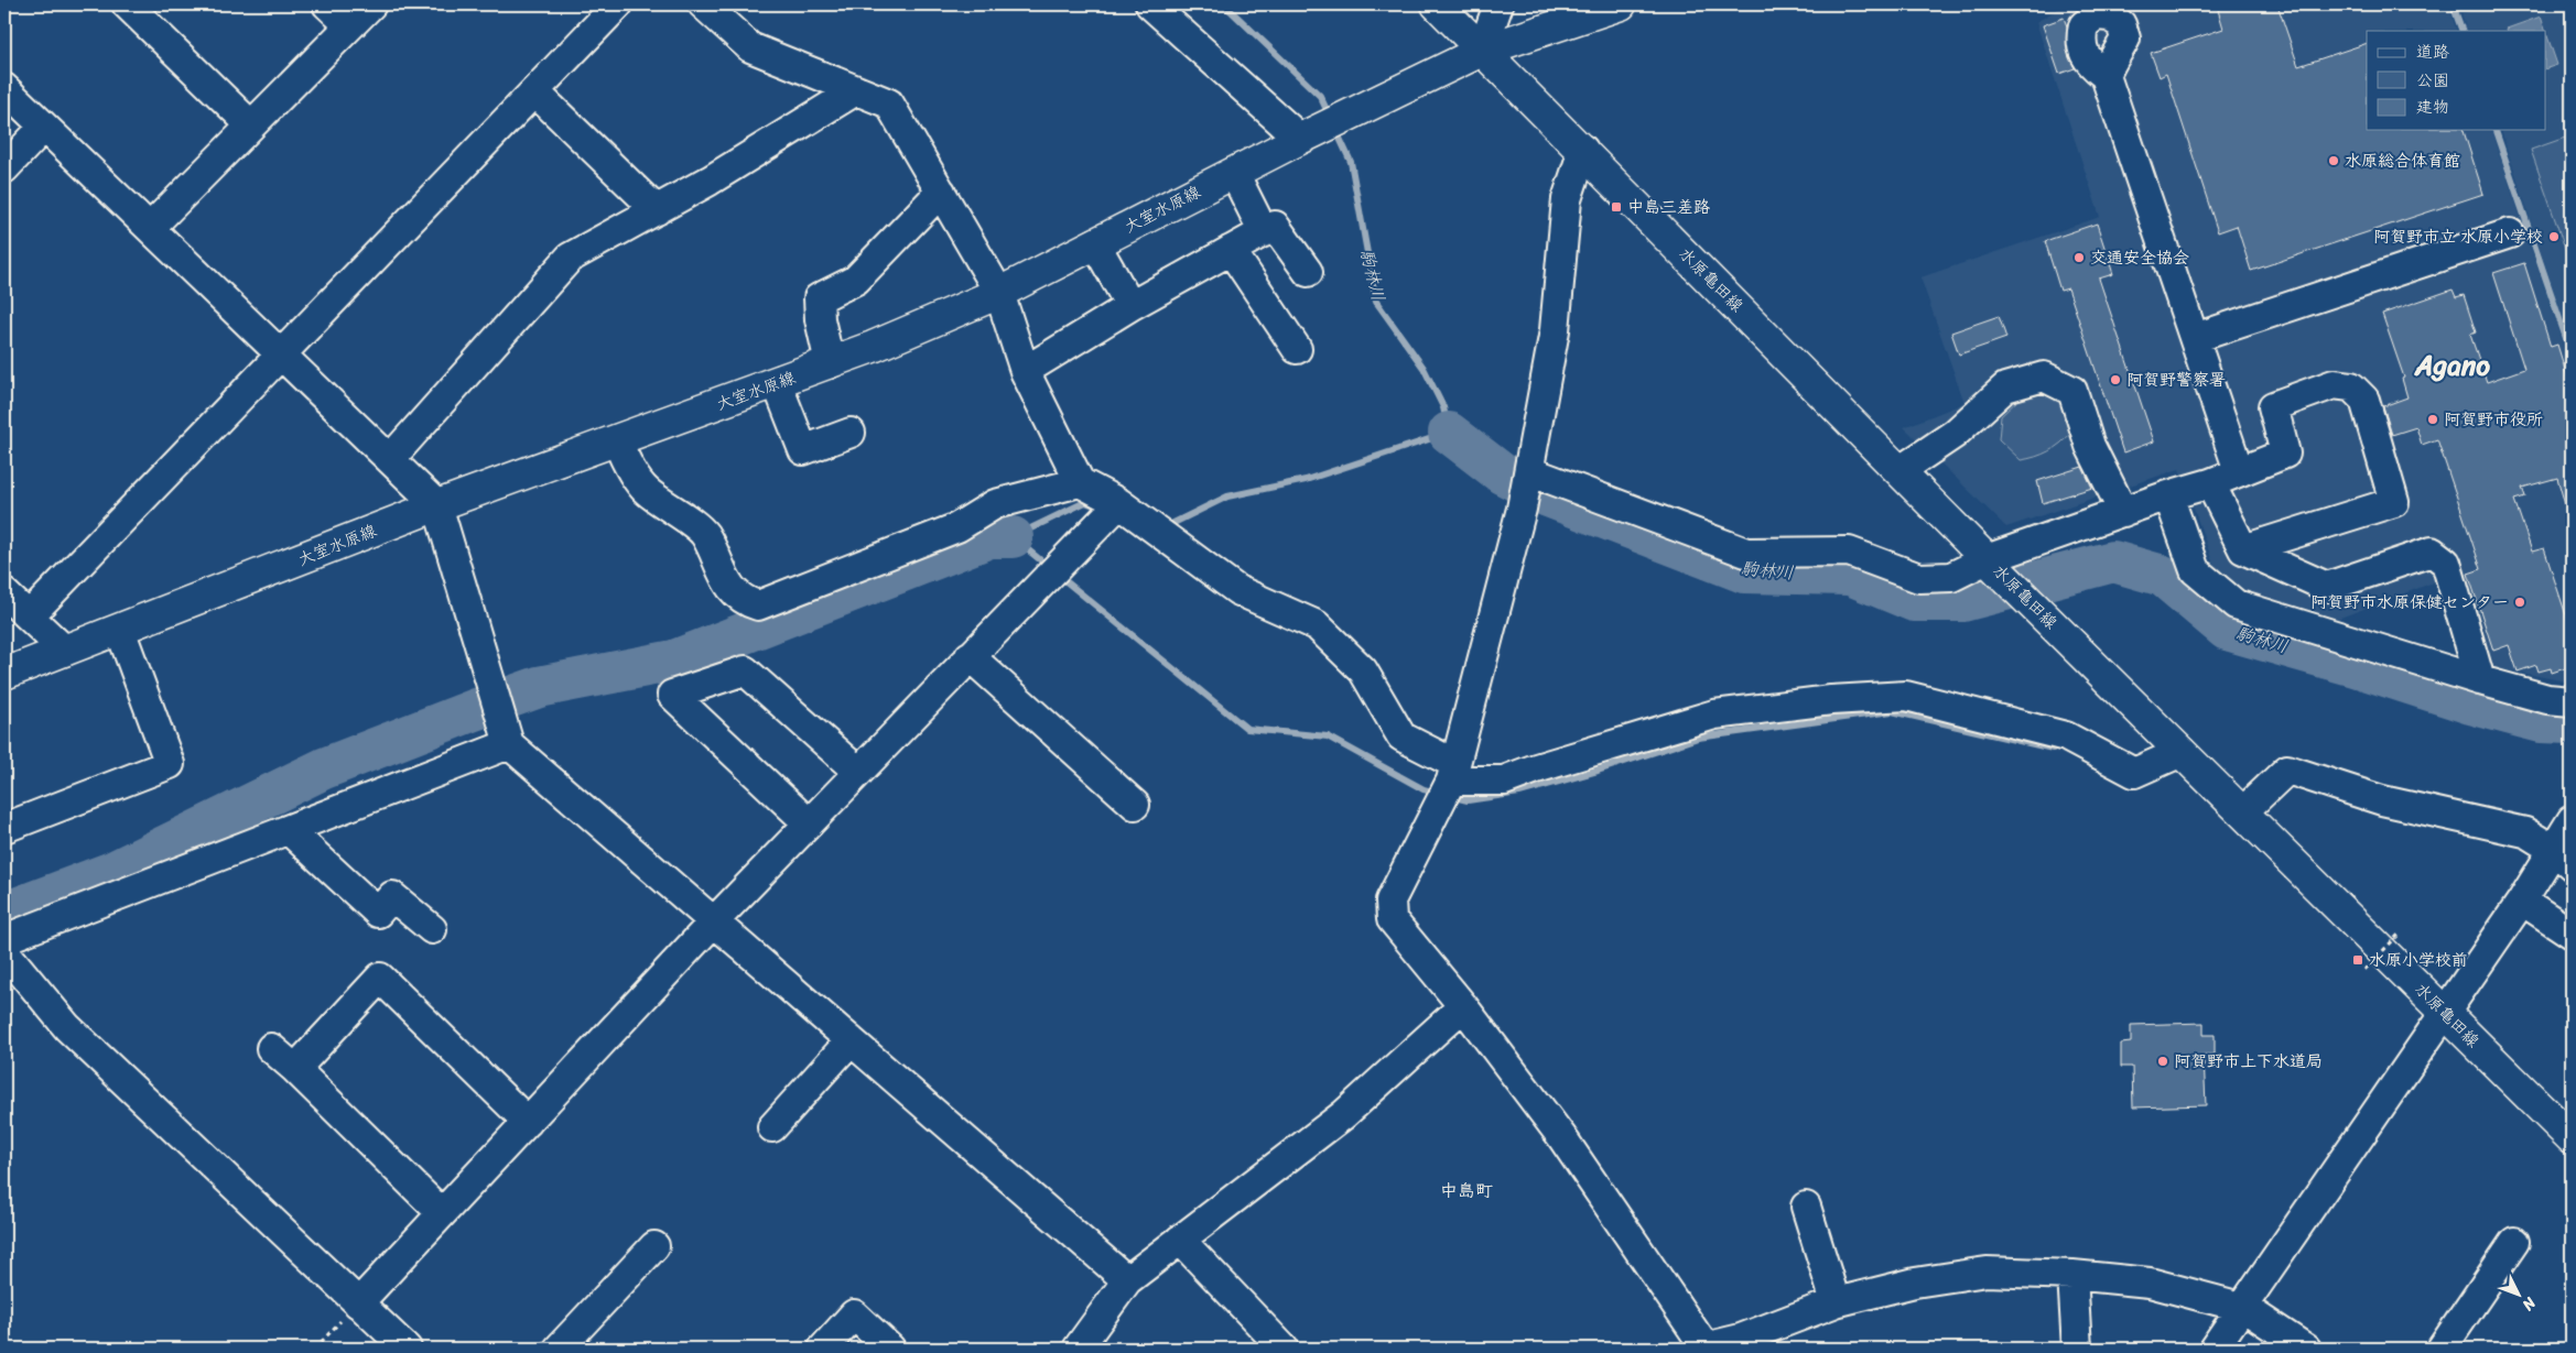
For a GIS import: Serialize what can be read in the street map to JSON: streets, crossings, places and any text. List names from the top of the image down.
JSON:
{
  "streets": {
    "main road": ["大室水原線", "水原亀田線"]
  },
  "crossings": [
    ["大室水原線", "水原亀田線"]
  ],
  "districts": ["Agano", "中島町"],
  "water": ["駒林川"],
  "places": {
    "other": [
      "水原総合体育館",
      "阿賀野市立 水原小学校",
      "交通安全協会",
      "阿賀野警察署",
      "阿賀野市役所",
      "阿賀野市水原保健センター",
      "阿賀野市上下水道局"
    ],
    "transit": ["中島三差路", "水原小学校前"]
  },
  "legend": ["道路", "公園", "建物"],
  "north": "bottom right"
}
